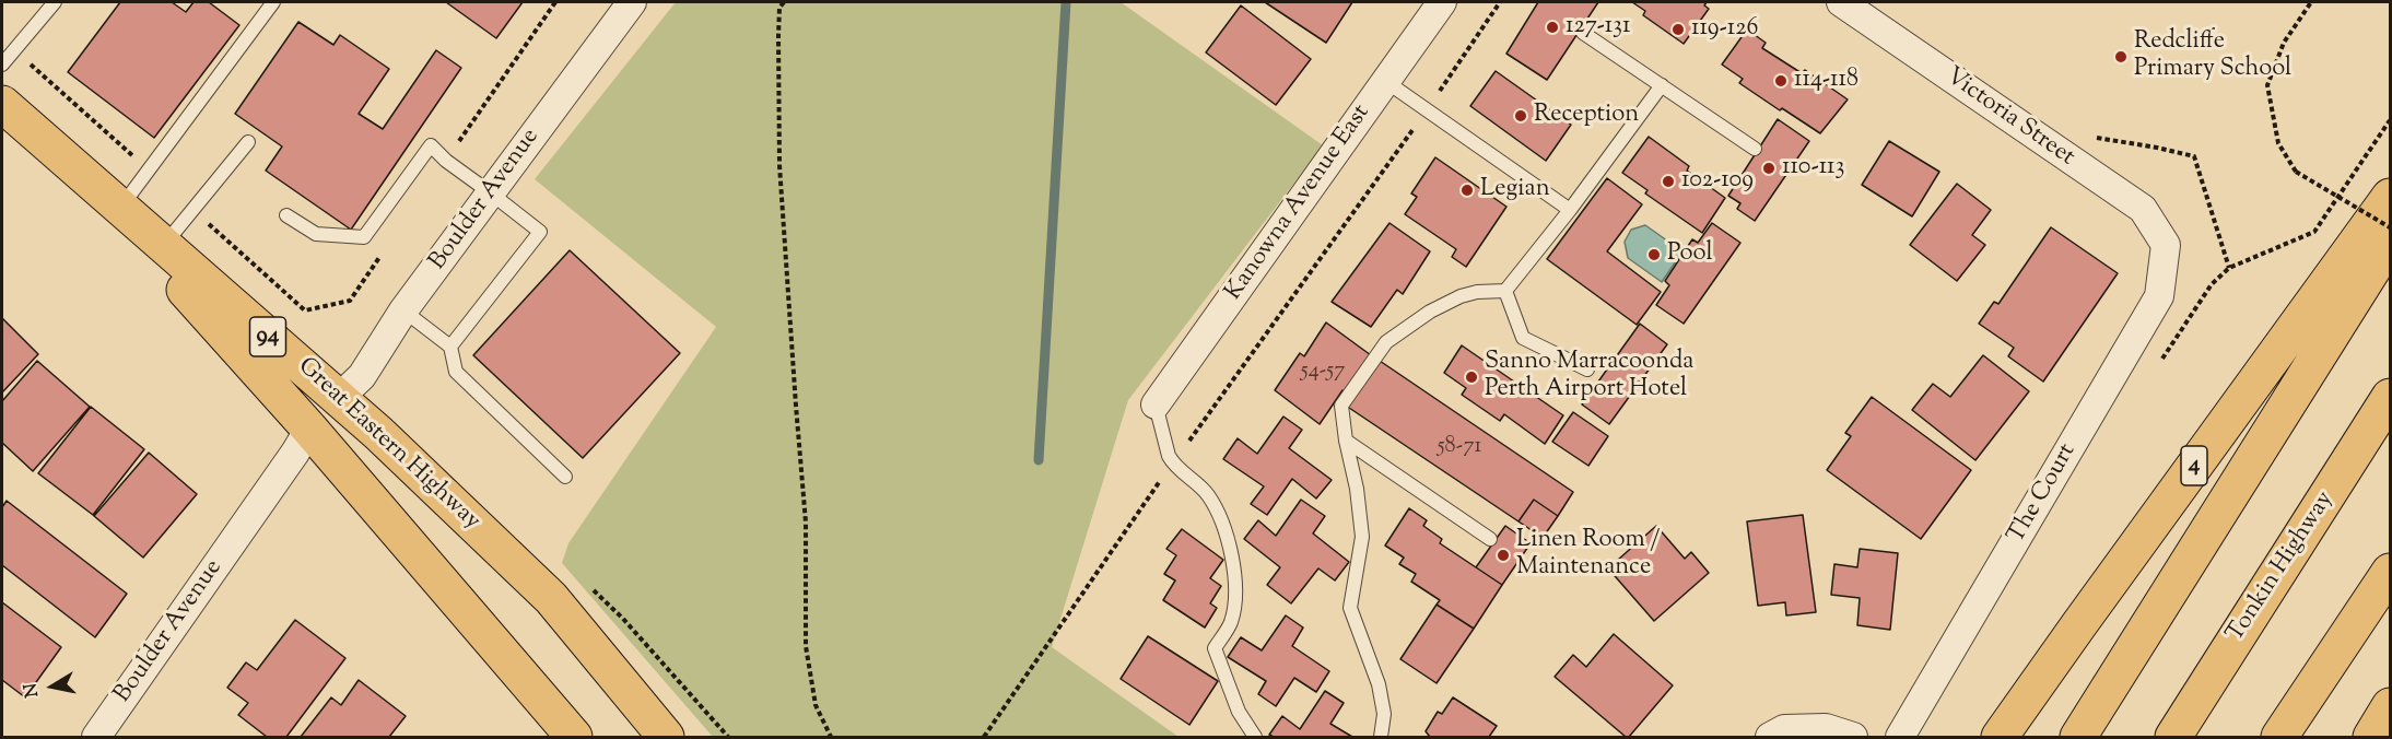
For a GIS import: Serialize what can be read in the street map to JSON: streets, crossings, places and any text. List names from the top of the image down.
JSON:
{
  "streets": {
    "highway": [
      "94",
      "Great Eastern Highway",
      "4",
      "Tonkin Highway"
    ],
    "street": [
      "Victoria Street",
      "Boulder Avenue",
      "Kanowna Avenue East",
      "The Court"
    ]
  },
  "crossings": [
    ["Victoria Street", "The Court"],
    ["Boulder Avenue", "Great Eastern Highway"]
  ],
  "places": [
    "127-131",
    "119-126",
    "Redcliffe Primary School",
    "114-118",
    "Reception",
    "110-113",
    "102-109",
    "Legian",
    "Pool",
    "Sanno Marracoonda Perth Airport Hotel",
    "Linen Room / Maintenance"
  ],
  "house_numbers": ["54-57", "58-71"],
  "north": "left"
}
